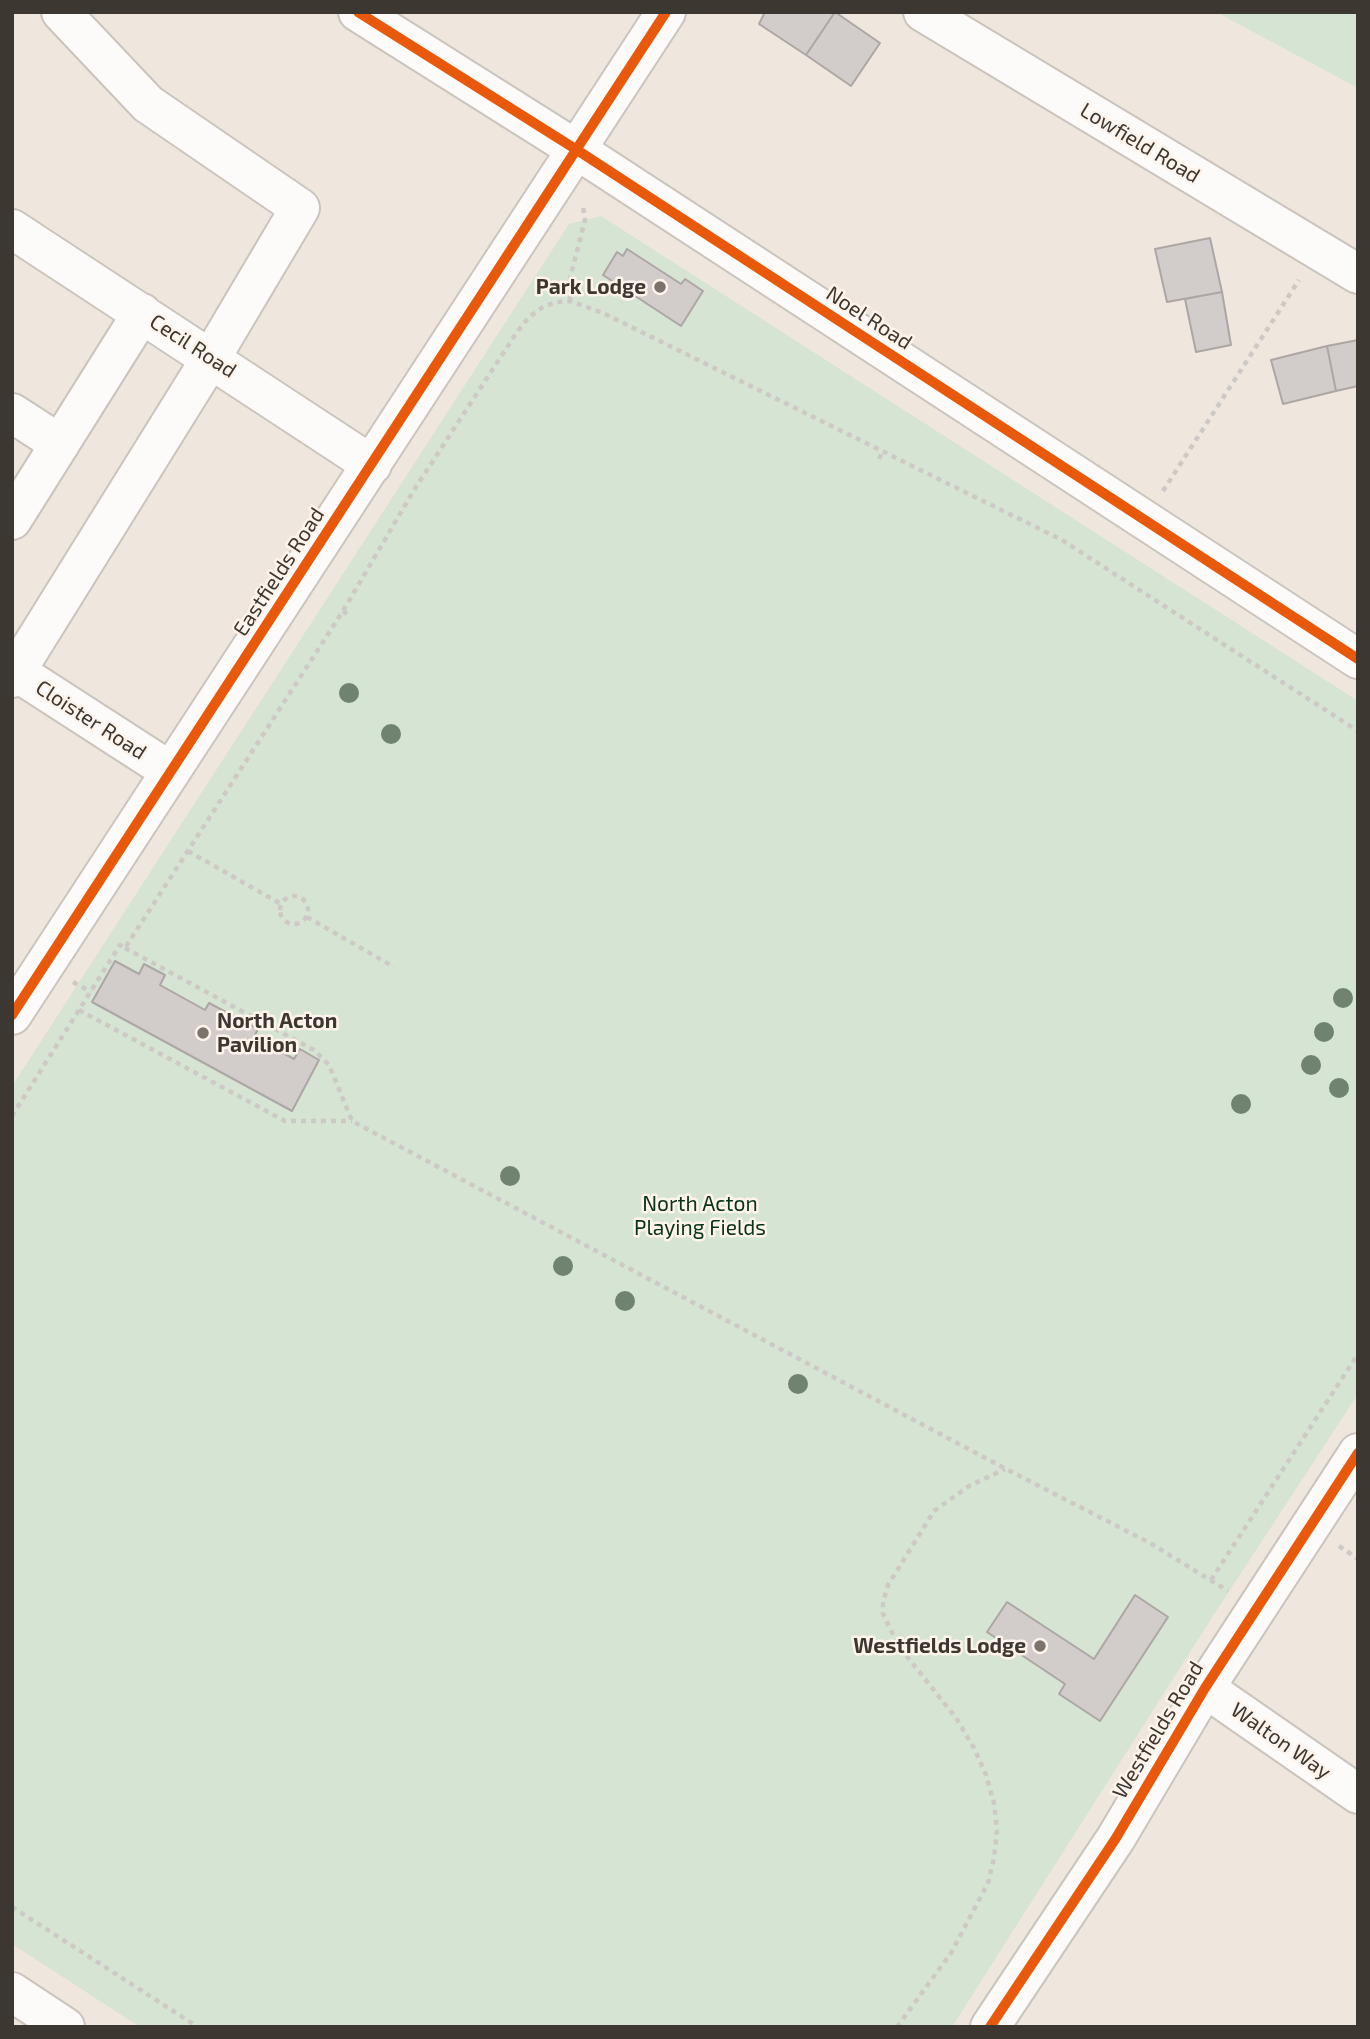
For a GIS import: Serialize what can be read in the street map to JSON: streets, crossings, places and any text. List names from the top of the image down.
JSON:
{
  "streets": {
    "street": [
      "Lowfield Road",
      "Noel Road",
      "Cecil Road",
      "Eastfields Road",
      "Cloister Road",
      "Westfields Road",
      "Walton Way"
    ]
  },
  "crossings": [
    ["Noel Road", "Eastfields Road"],
    ["Cecil Road", "Eastfields Road"],
    ["Eastfields Road", "Cloister Road"],
    ["Westfields Road", "Walton Way"]
  ],
  "parks": ["North Acton Playing Fields"],
  "places": ["Park Lodge", "North Acton Pavilion", "Westfields Lodge"]
}
